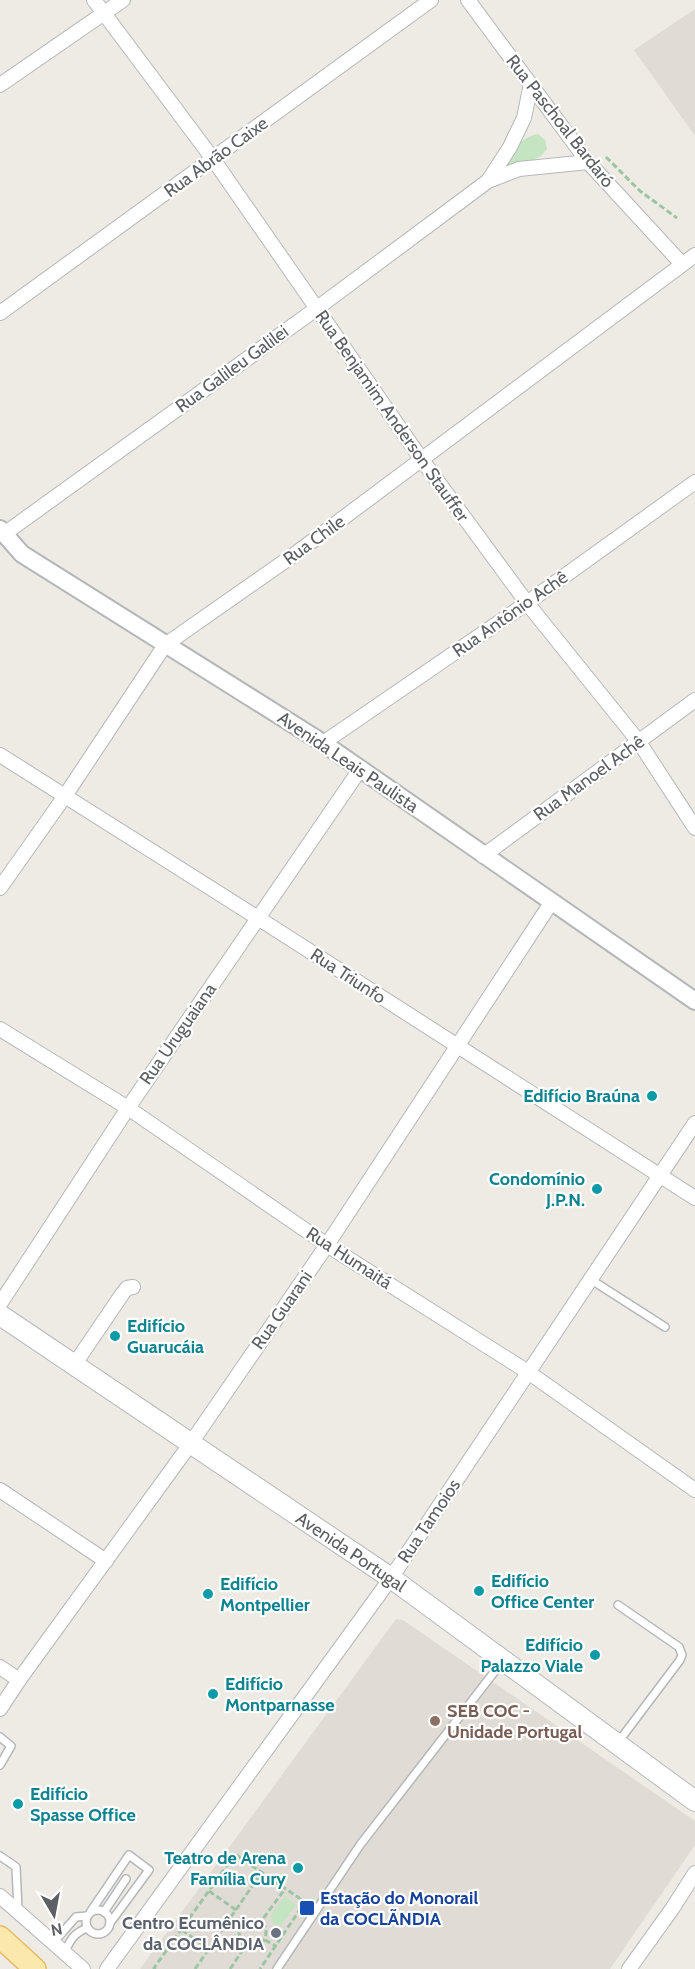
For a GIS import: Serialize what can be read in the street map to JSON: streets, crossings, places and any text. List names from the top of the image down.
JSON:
{
  "streets": {
    "main road": ["Avenida Portugal"],
    "street": [
      "Rua Paschoal Bardaró",
      "Rua Abrão Caixe",
      "Rua Galileu Galilei",
      "Rua Benjamim Anderson Stauffer",
      "Rua Chile",
      "Rua Antônio Achê",
      "Avenida Leais Paulista",
      "Rua Manoel Achê",
      "Rua Triunfo",
      "Rua Uruguaiana",
      "Rua Humaitá",
      "Rua Guarani",
      "Rua Tamoios"
    ]
  },
  "crossings": [
    ["Rua Paschoal Bardaró", "Rua Galileu Galilei"],
    ["Rua Paschoal Bardaró", "Rua Chile"],
    ["Rua Abrão Caixe", "Rua Benjamim Anderson Stauffer"],
    ["Rua Galileu Galilei", "Rua Benjamim Anderson Stauffer"],
    ["Rua Galileu Galilei", "Avenida Leais Paulista"],
    ["Rua Benjamim Anderson Stauffer", "Rua Chile"],
    ["Rua Benjamim Anderson Stauffer", "Rua Antônio Achê"],
    ["Rua Benjamim Anderson Stauffer", "Rua Manoel Achê"],
    ["Rua Chile", "Avenida Leais Paulista"],
    ["Rua Chile", "Rua Triunfo"],
    ["Rua Antônio Achê", "Avenida Leais Paulista"],
    ["Avenida Leais Paulista", "Rua Manoel Achê"],
    ["Avenida Leais Paulista", "Rua Uruguaiana"],
    ["Avenida Leais Paulista", "Rua Guarani"],
    ["Rua Triunfo", "Rua Uruguaiana"],
    ["Rua Triunfo", "Rua Guarani"],
    ["Rua Triunfo", "Rua Tamoios"],
    ["Rua Uruguaiana", "Rua Humaitá"],
    ["Rua Humaitá", "Rua Guarani"],
    ["Rua Humaitá", "Rua Tamoios"],
    ["Rua Guarani", "Avenida Portugal"],
    ["Rua Tamoios", "Avenida Portugal"]
  ],
  "places": {
    "other": [
      "Edifício Braúna",
      "Condomínio J.P.N.",
      "Edifício Guarucáia",
      "Edifício Office Center",
      "Edifício Montpellier",
      "Edifício Palazzo Viale",
      "Edifício Montparnasse",
      "SEB COC - Unidade Portugal",
      "Edifício Spasse Office",
      "Teatro de Arena Família Cury",
      "Centro Ecumênico da COCLÂNDIA"
    ],
    "transit": ["Estação do Monorail da COCLÃNDIA"]
  },
  "north": "bottom"
}
